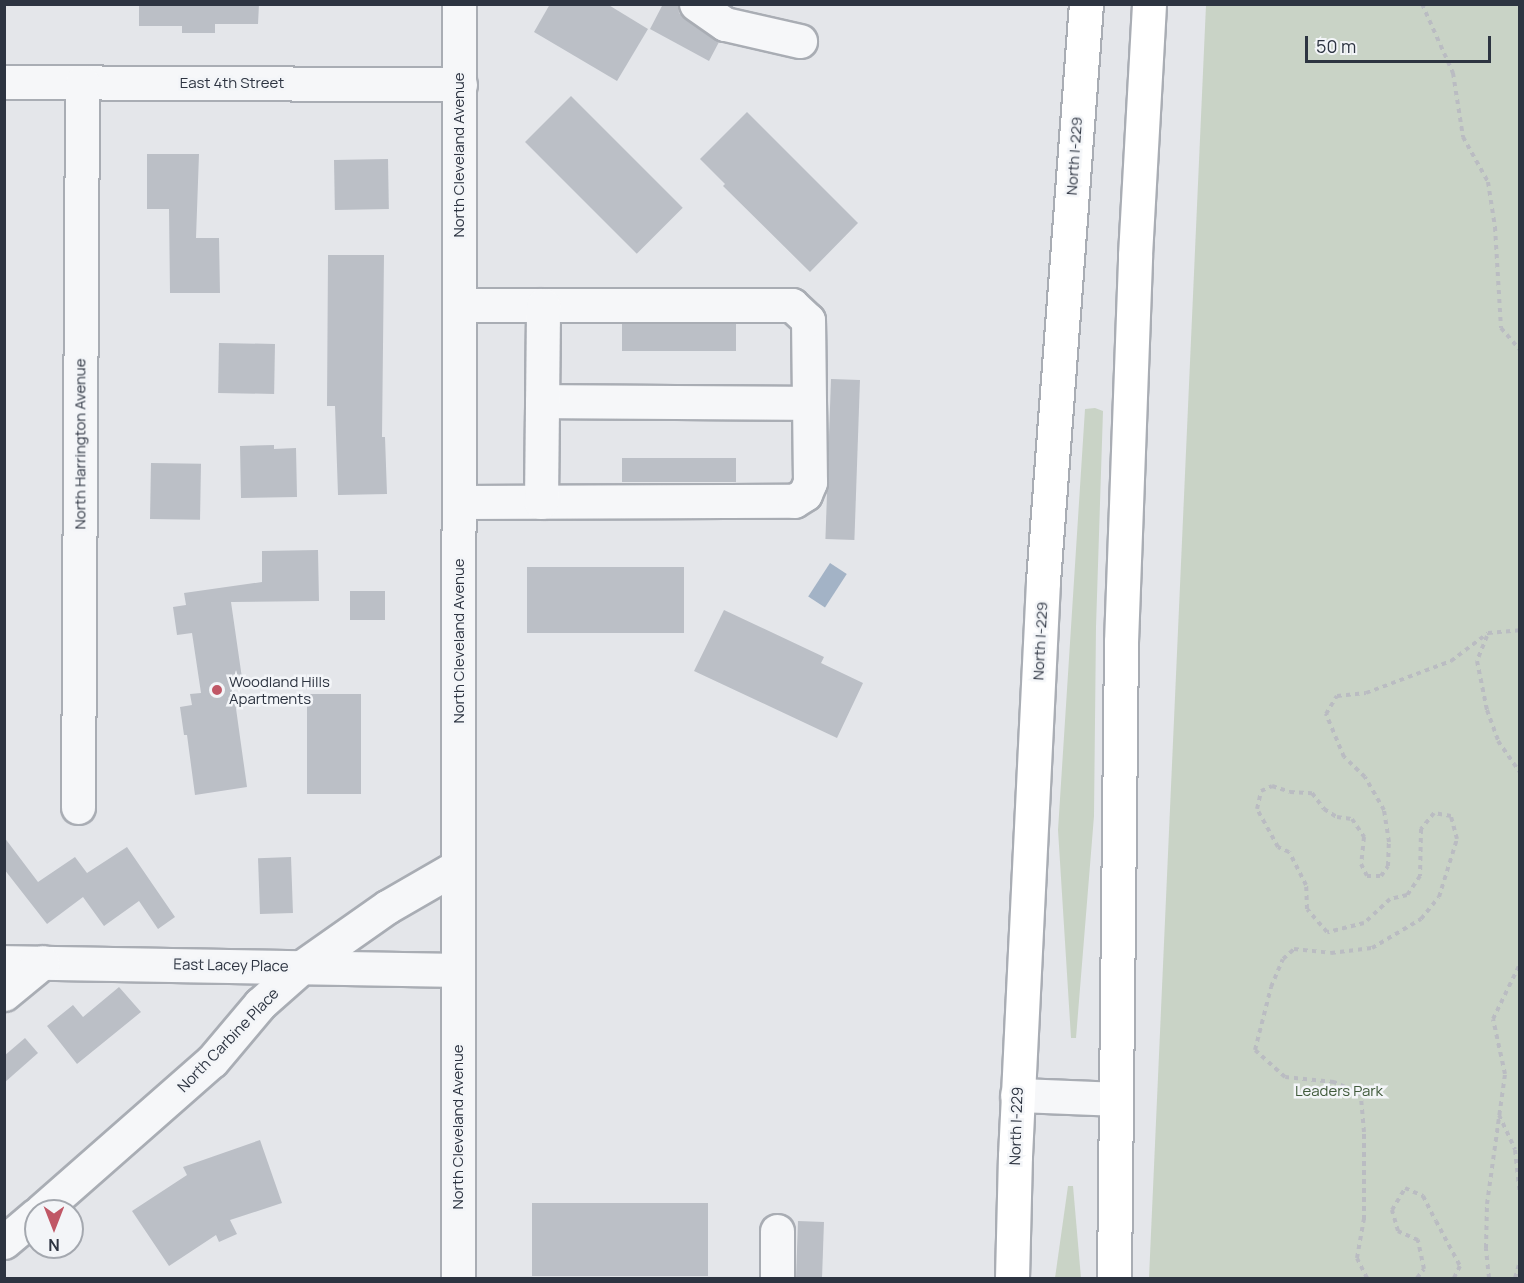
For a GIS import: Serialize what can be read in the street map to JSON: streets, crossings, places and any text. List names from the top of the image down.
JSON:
{
  "streets": {
    "highway": ["North I-229"],
    "street": [
      "East 4th Street",
      "North Cleveland Avenue",
      "North Harrington Avenue",
      "East Lacey Place",
      "North Carbine Place"
    ]
  },
  "crossings": [
    ["East 4th Street", "North Cleveland Avenue"],
    ["East 4th Street", "North Harrington Avenue"],
    ["North Cleveland Avenue", "East Lacey Place"],
    ["North Cleveland Avenue", "North Carbine Place"],
    ["East Lacey Place", "North Carbine Place"]
  ],
  "parks": ["Leaders Park"],
  "places": ["Woodland Hills Apartments"],
  "scale_bar": "50 m",
  "north": "bottom"
}
